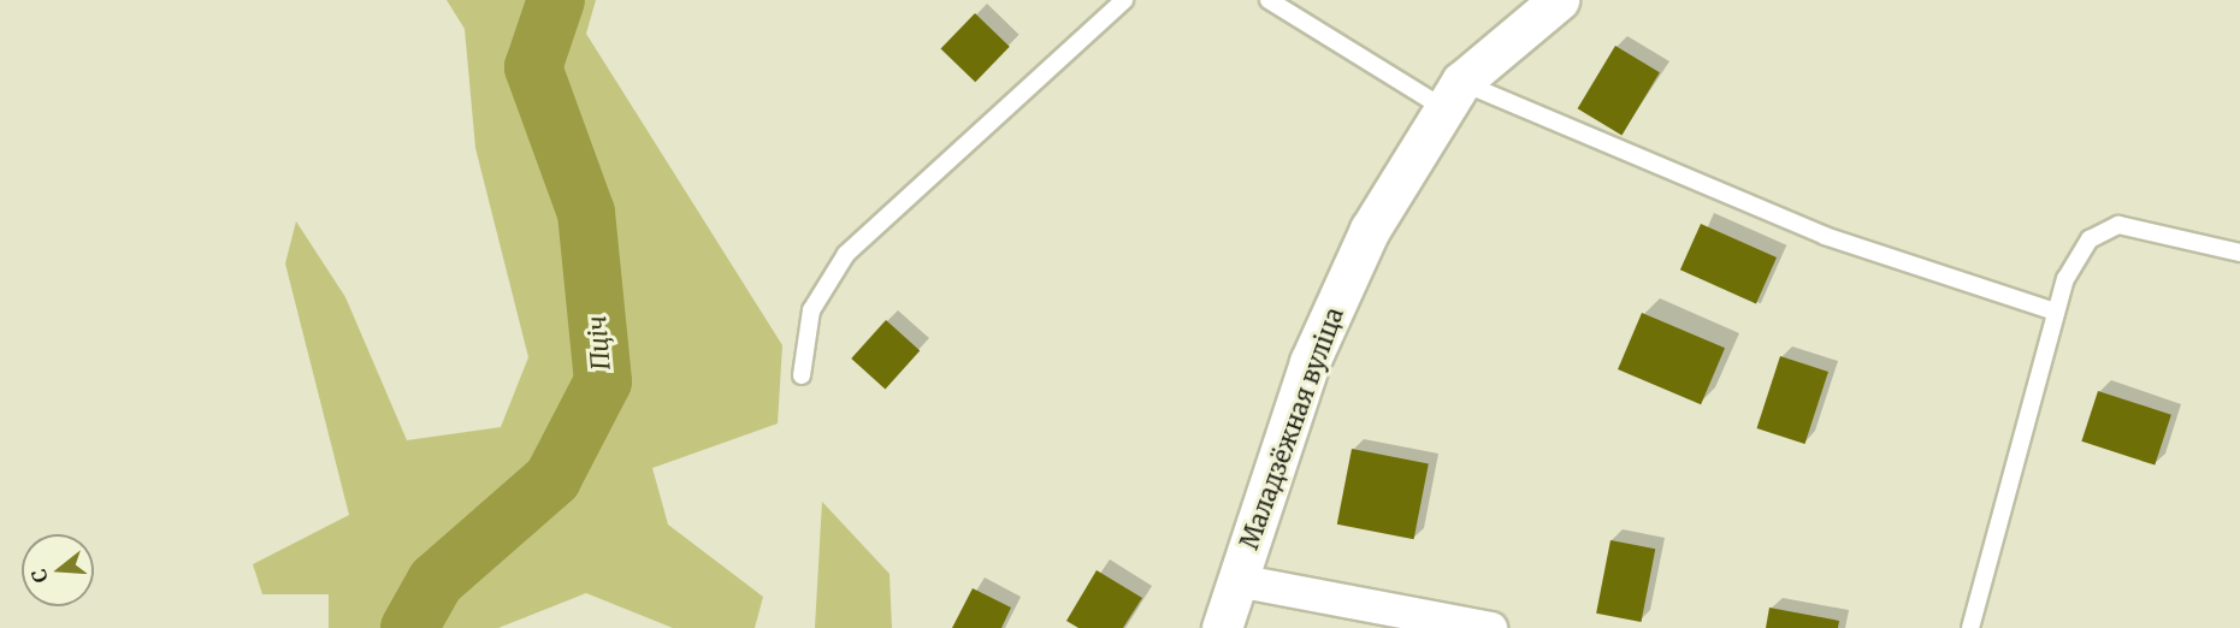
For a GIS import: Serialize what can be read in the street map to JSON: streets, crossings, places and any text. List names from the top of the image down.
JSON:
{
  "streets": {
    "street": ["Маладзёжная вуліца"]
  },
  "water": ["Пціч"],
  "north": "left"
}
